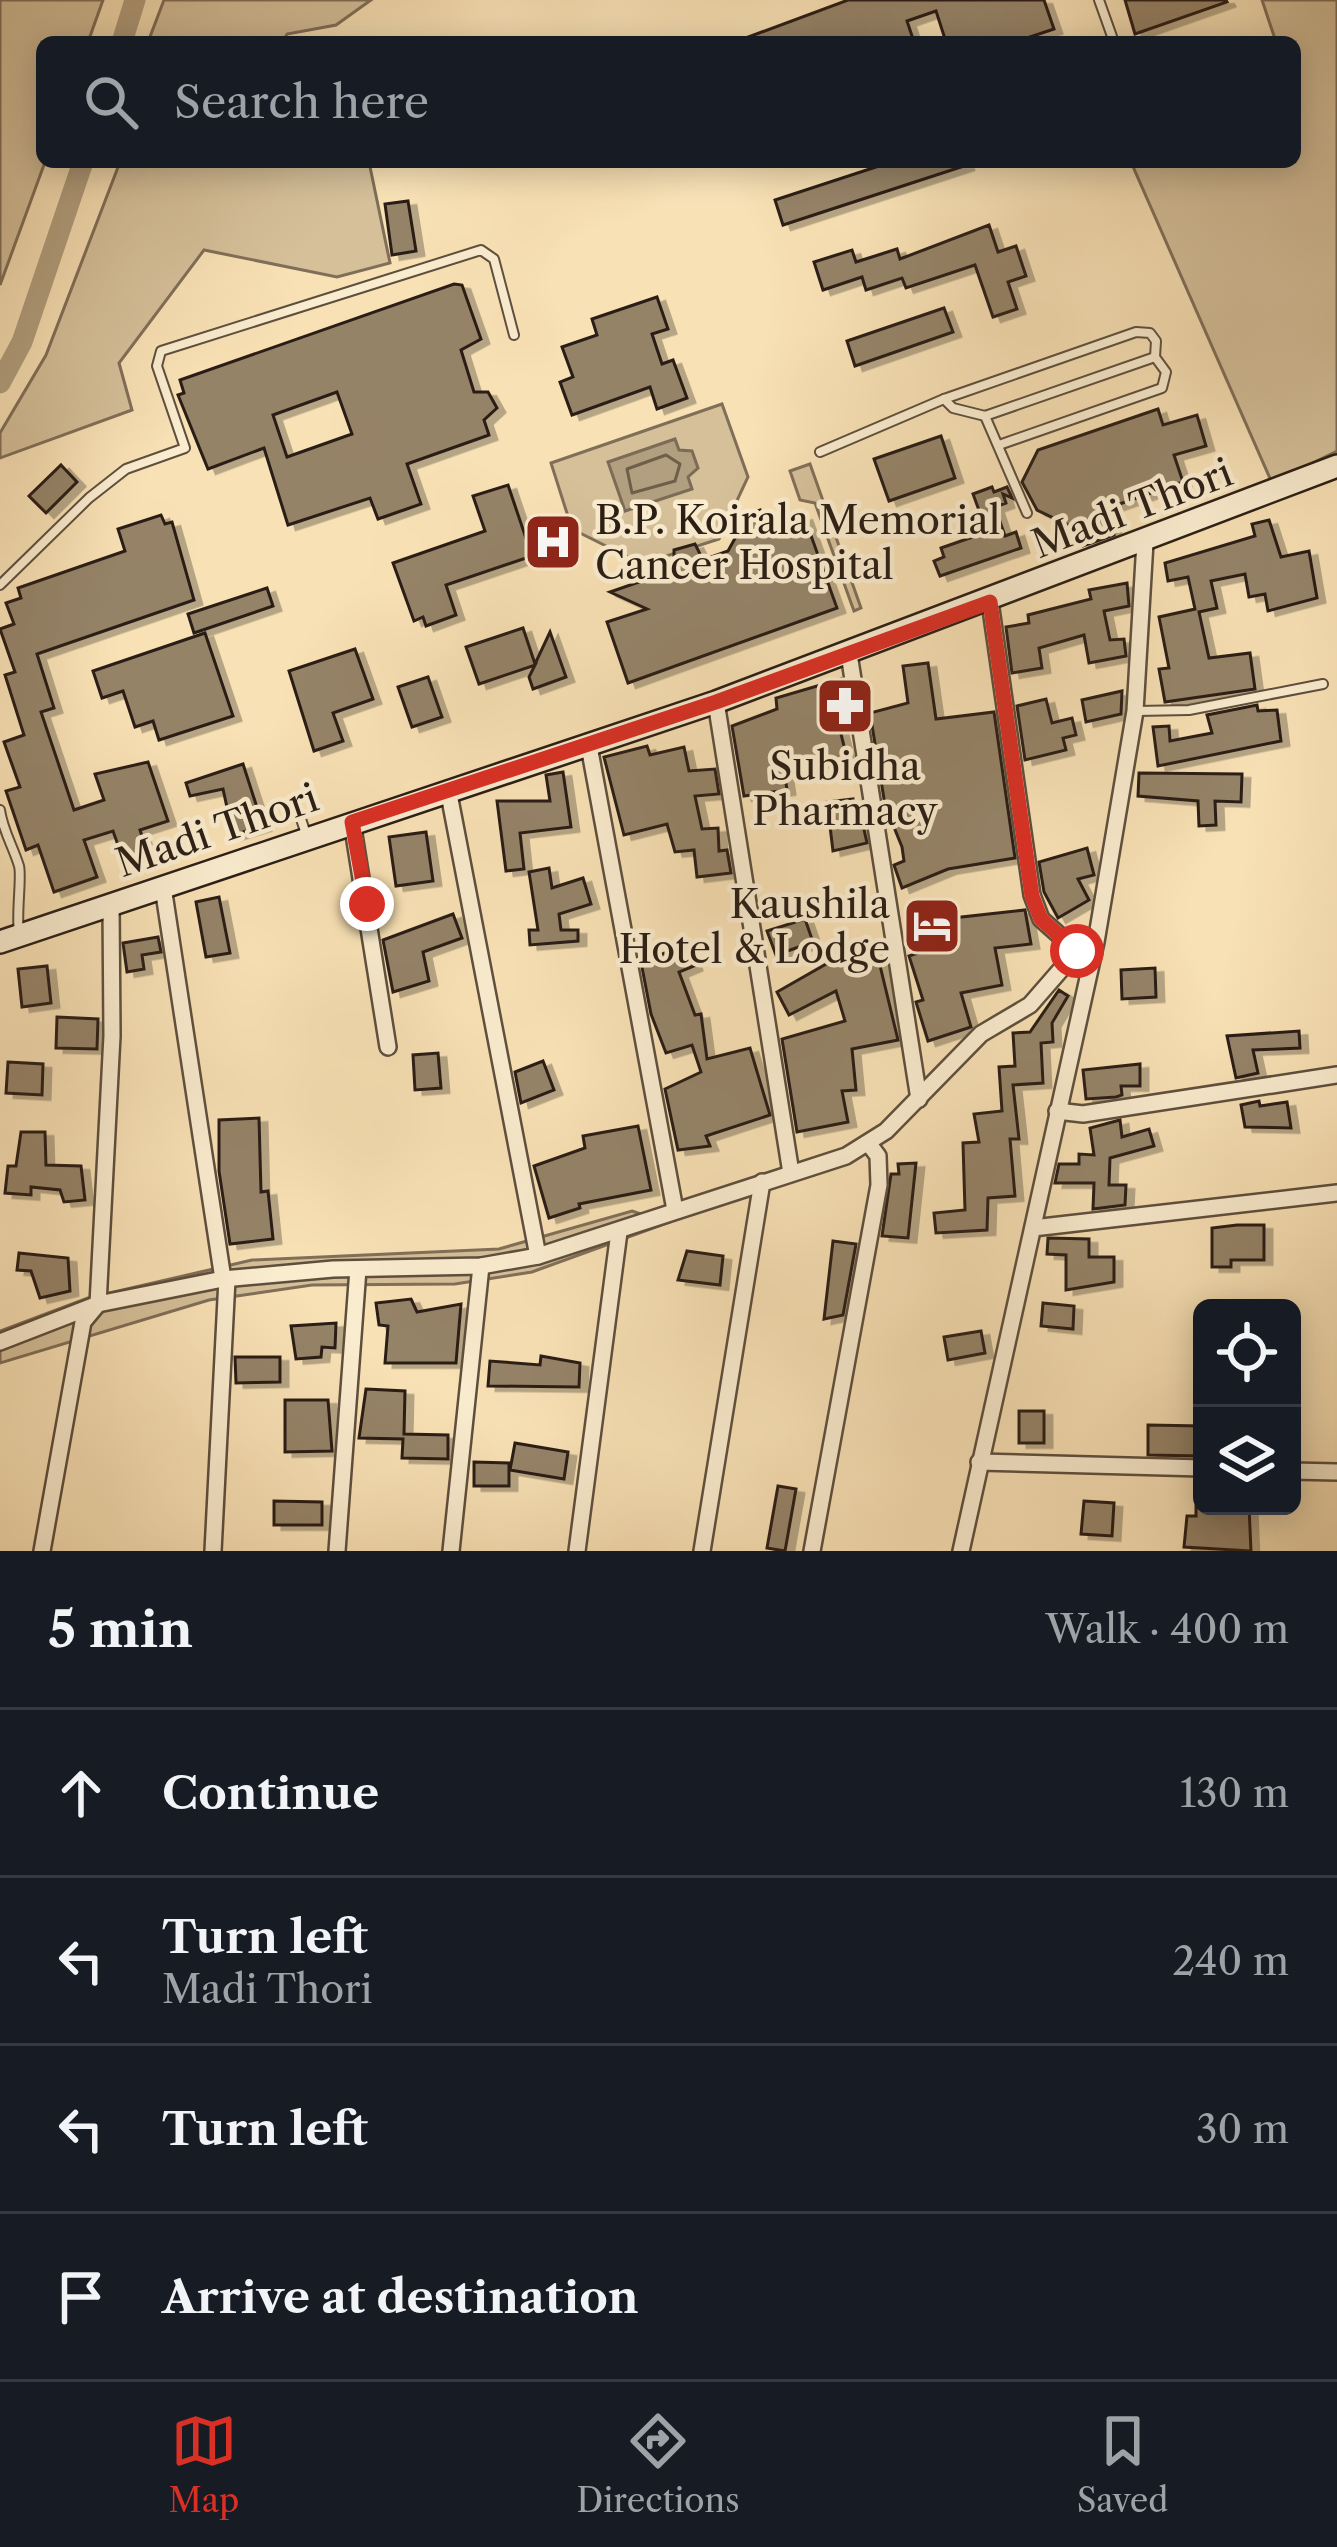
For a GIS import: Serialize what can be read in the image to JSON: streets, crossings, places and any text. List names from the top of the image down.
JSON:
{
  "streets": {
    "main road": ["Madi Thori"]
  },
  "places": {
    "hospital": ["B.P. Koirala Memorial Cancer Hospital"],
    "pharmacy": ["Subidha Pharmacy"],
    "hotel": ["Kaushila Hotel & Lodge"]
  },
  "page": {
    "search": "Search here",
    "heading": ["5 min", "Walk · 400 m"],
    "list": [
      ["Continue", "130 m"],
      ["Turn left", "Madi Thori", "240 m"],
      ["Turn left", "30 m"],
      "Arrive at destination"
    ],
    "nav": ["Map", "Directions", "Saved"]
  }
}
